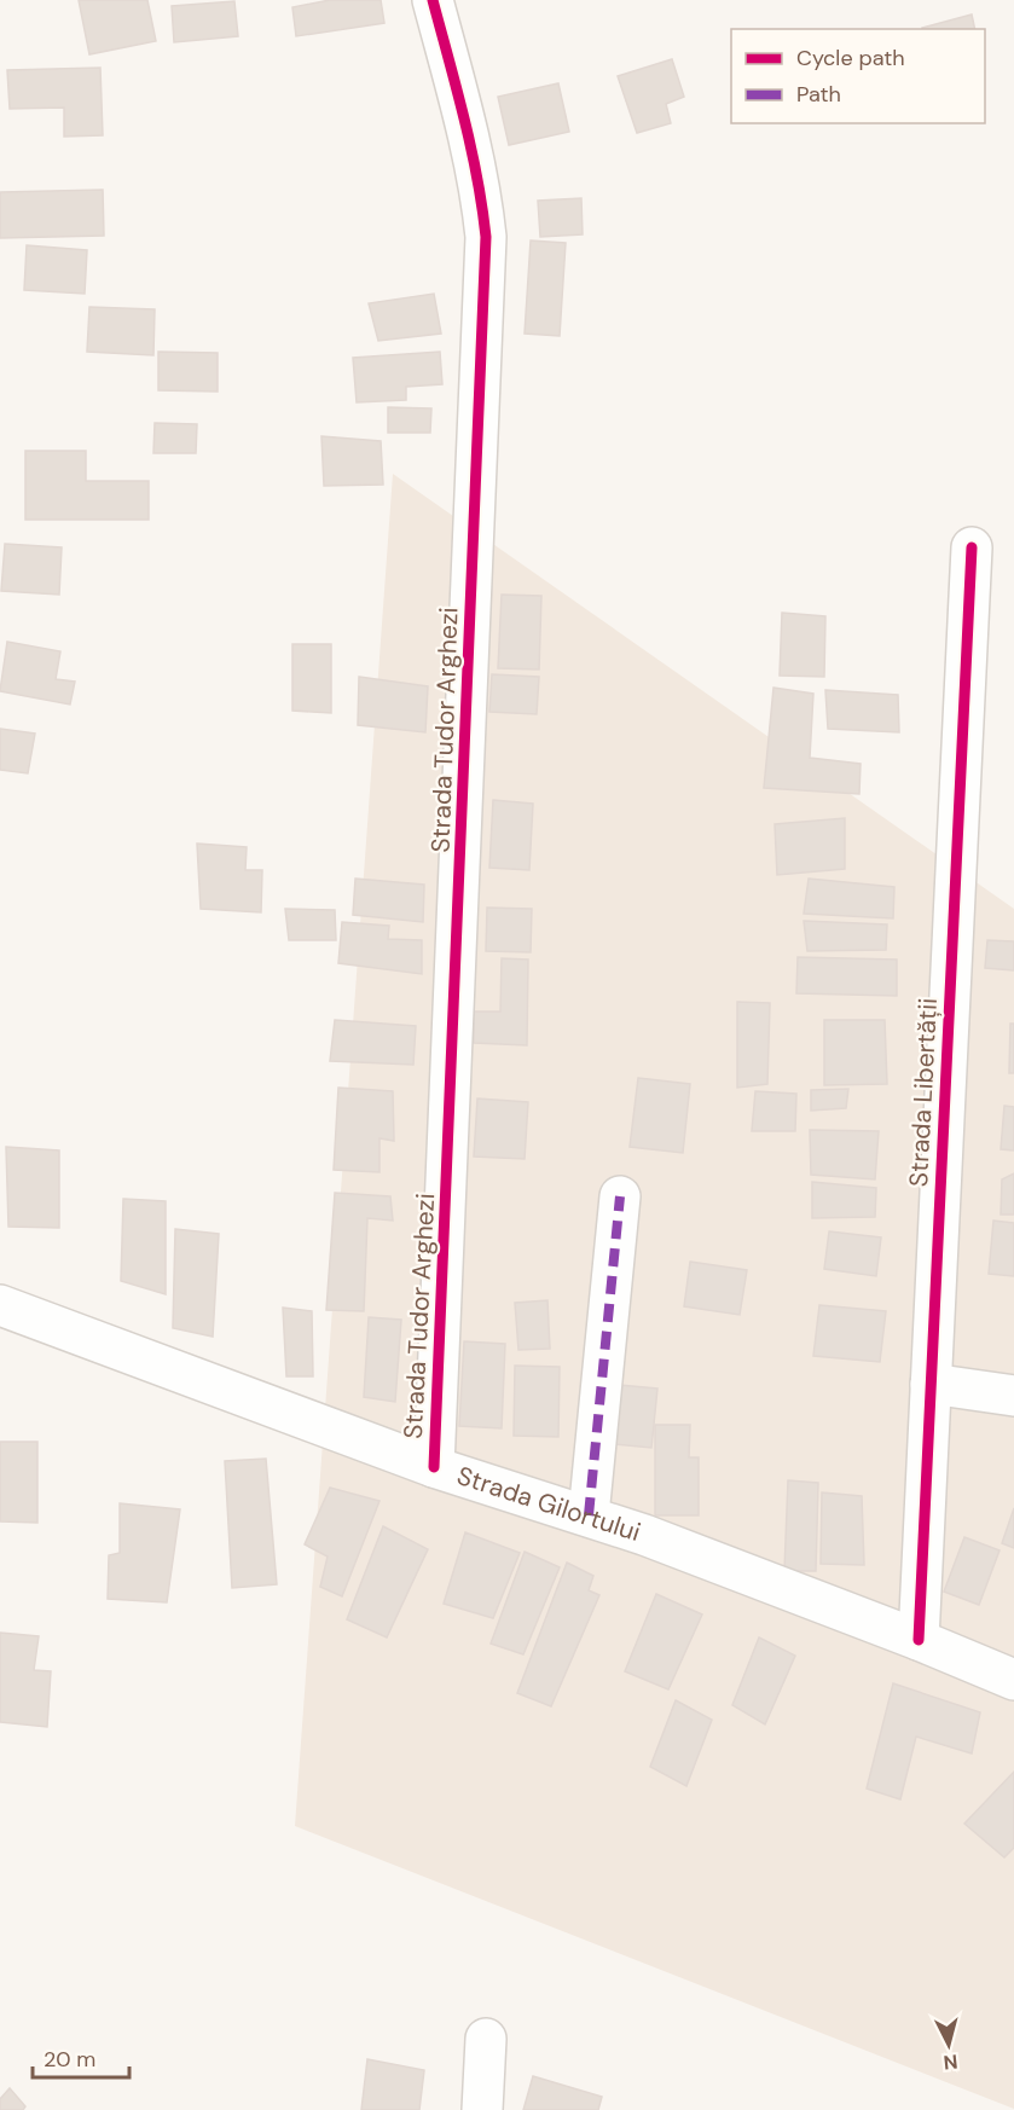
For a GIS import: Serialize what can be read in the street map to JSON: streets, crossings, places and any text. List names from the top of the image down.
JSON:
{
  "streets": {
    "street": ["Strada Tudor Arghezi", "Strada Libertății", "Strada Gilortului"]
  },
  "crossings": [
    ["Strada Tudor Arghezi", "Strada Gilortului"],
    ["Strada Libertății", "Strada Gilortului"]
  ],
  "legend": ["Cycle path", "Path"],
  "scale_bar": "20 m",
  "north": "bottom"
}
